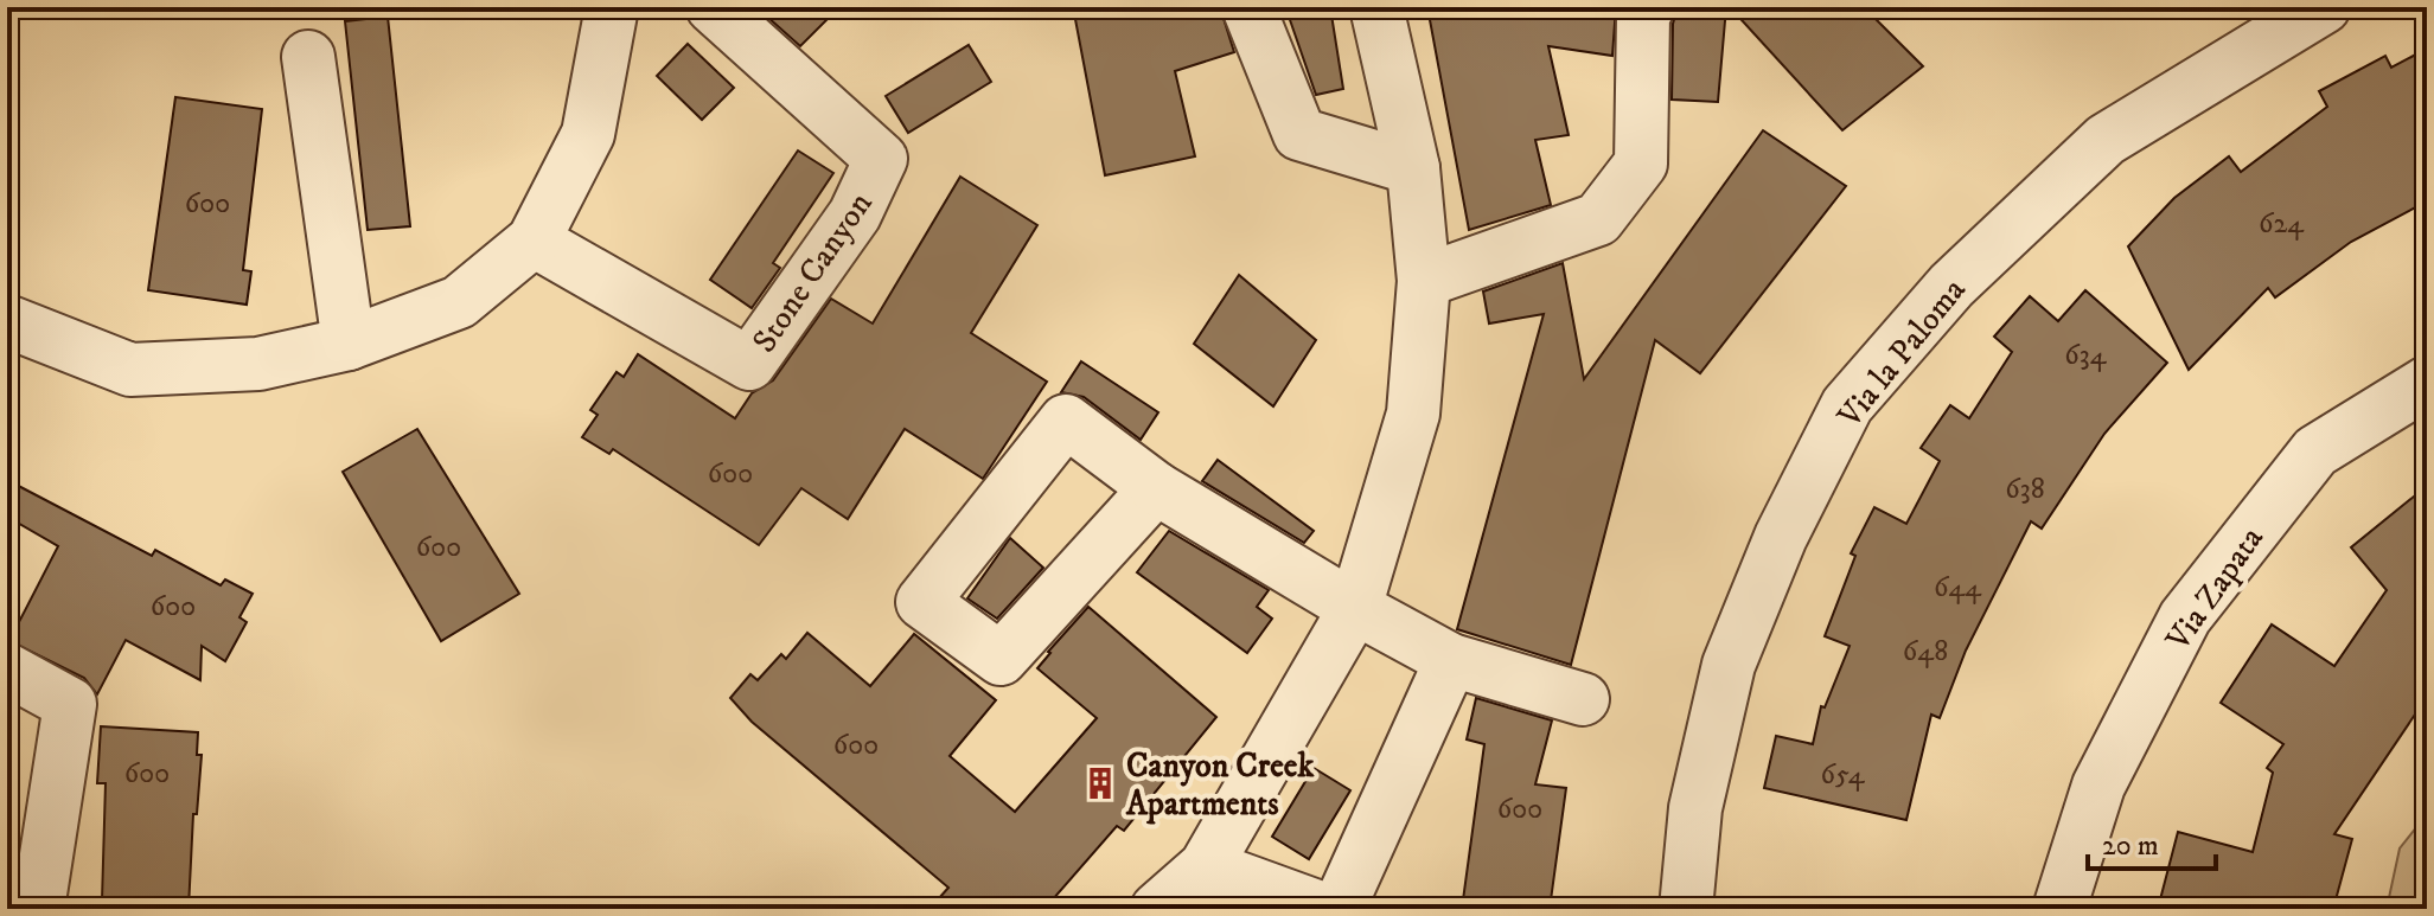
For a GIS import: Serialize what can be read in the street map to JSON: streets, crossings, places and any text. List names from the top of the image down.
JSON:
{
  "streets": {
    "street": ["Stone Canyon", "Via la Paloma", "Via Zapata"]
  },
  "places": {
    "building": ["Canyon Creek Apartments"]
  },
  "house_numbers": [
    "600",
    "624",
    "634",
    "600",
    "638",
    "600",
    "644",
    "600",
    "648",
    "600",
    "600",
    "654",
    "600"
  ],
  "scale_bar": "20 m"
}
